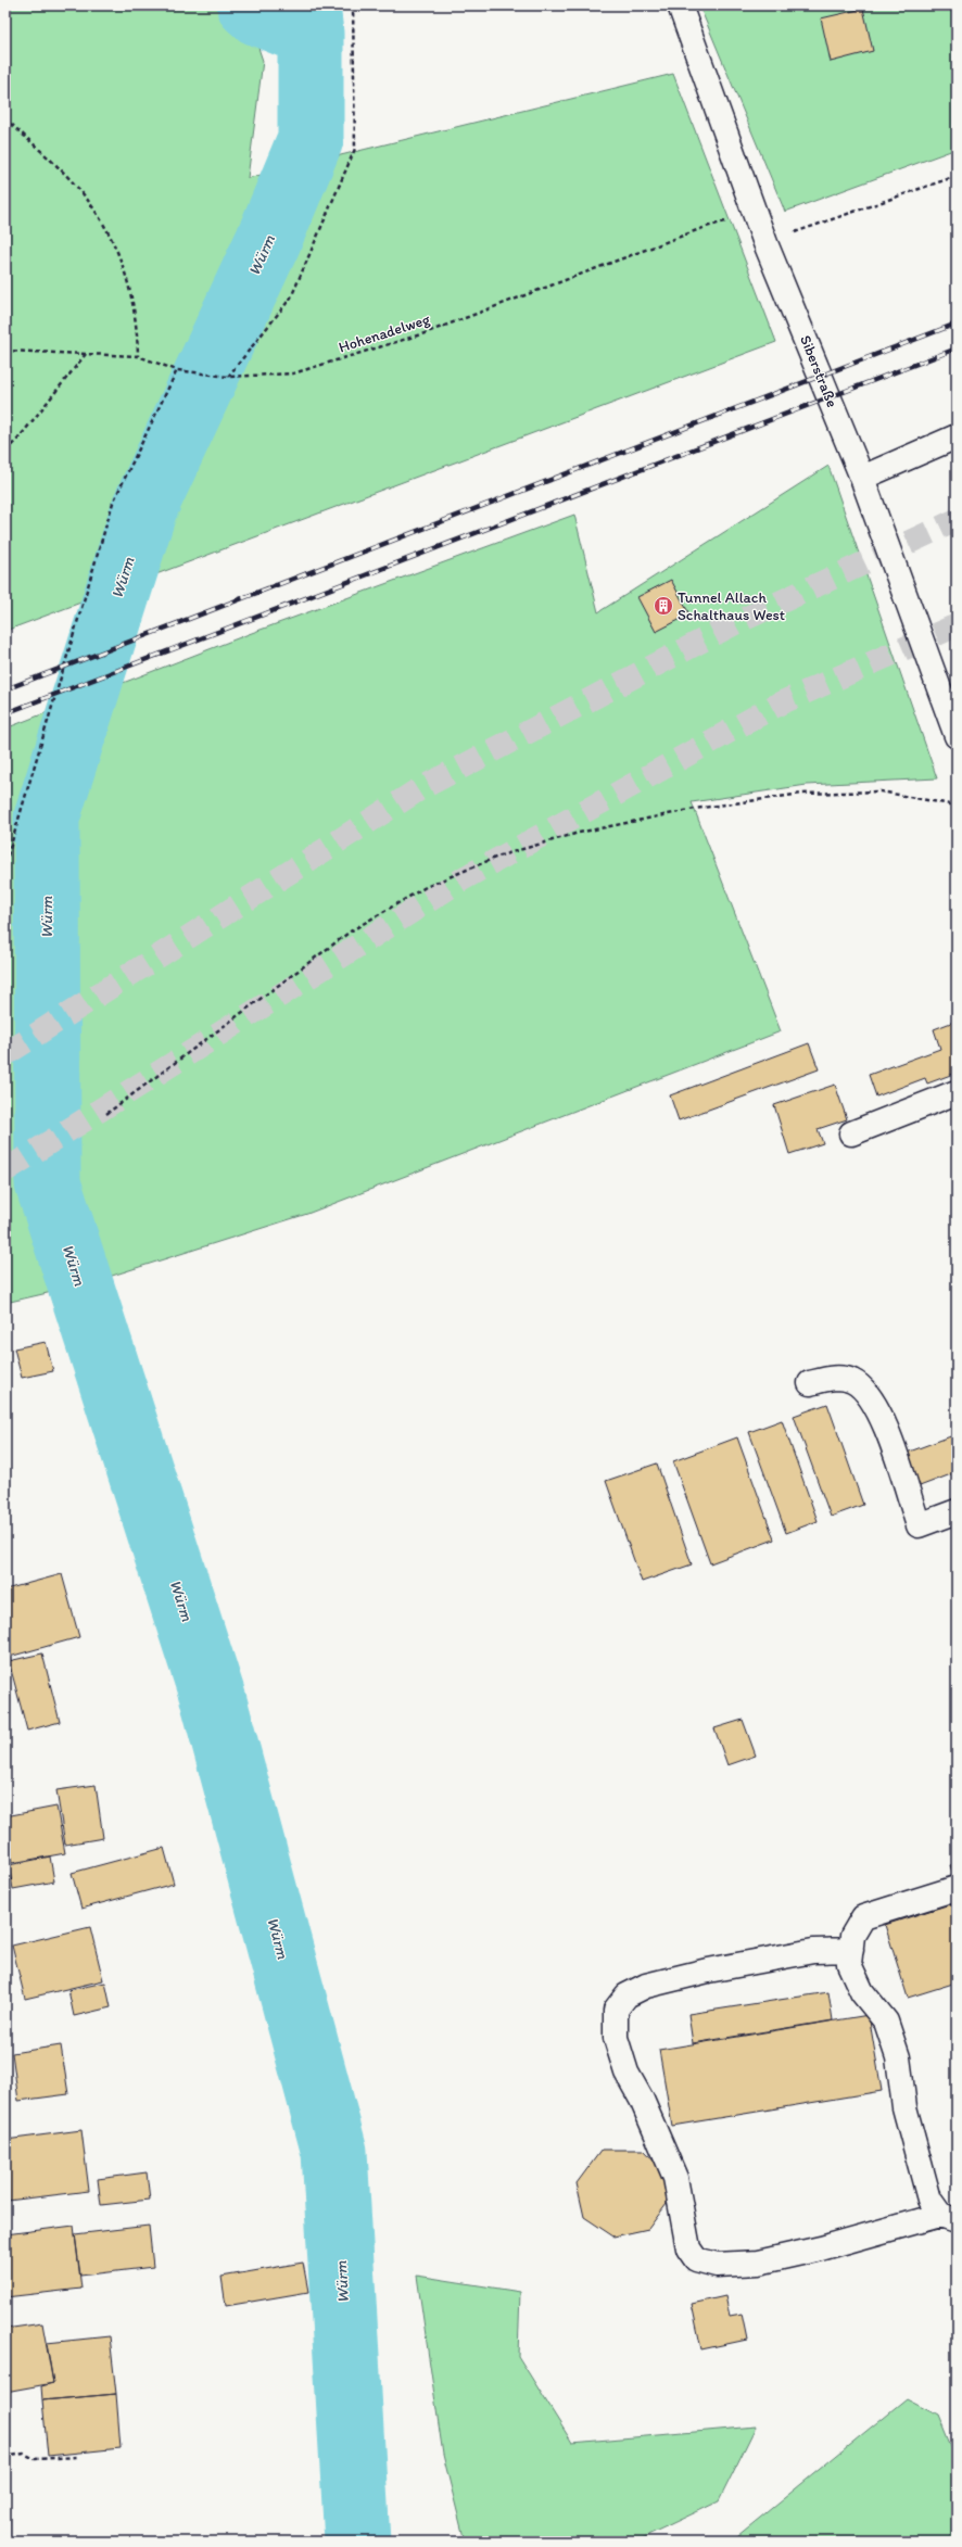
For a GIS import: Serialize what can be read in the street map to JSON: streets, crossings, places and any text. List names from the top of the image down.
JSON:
{
  "streets": {
    "street": ["Siberstraße"],
    "path": ["Hohenadelweg"]
  },
  "crossings": [
    ["Hohenadelweg", "Siberstraße"]
  ],
  "water": ["Würm"],
  "places": {
    "building": ["Tunnel Allach Schalthaus West"]
  }
}
